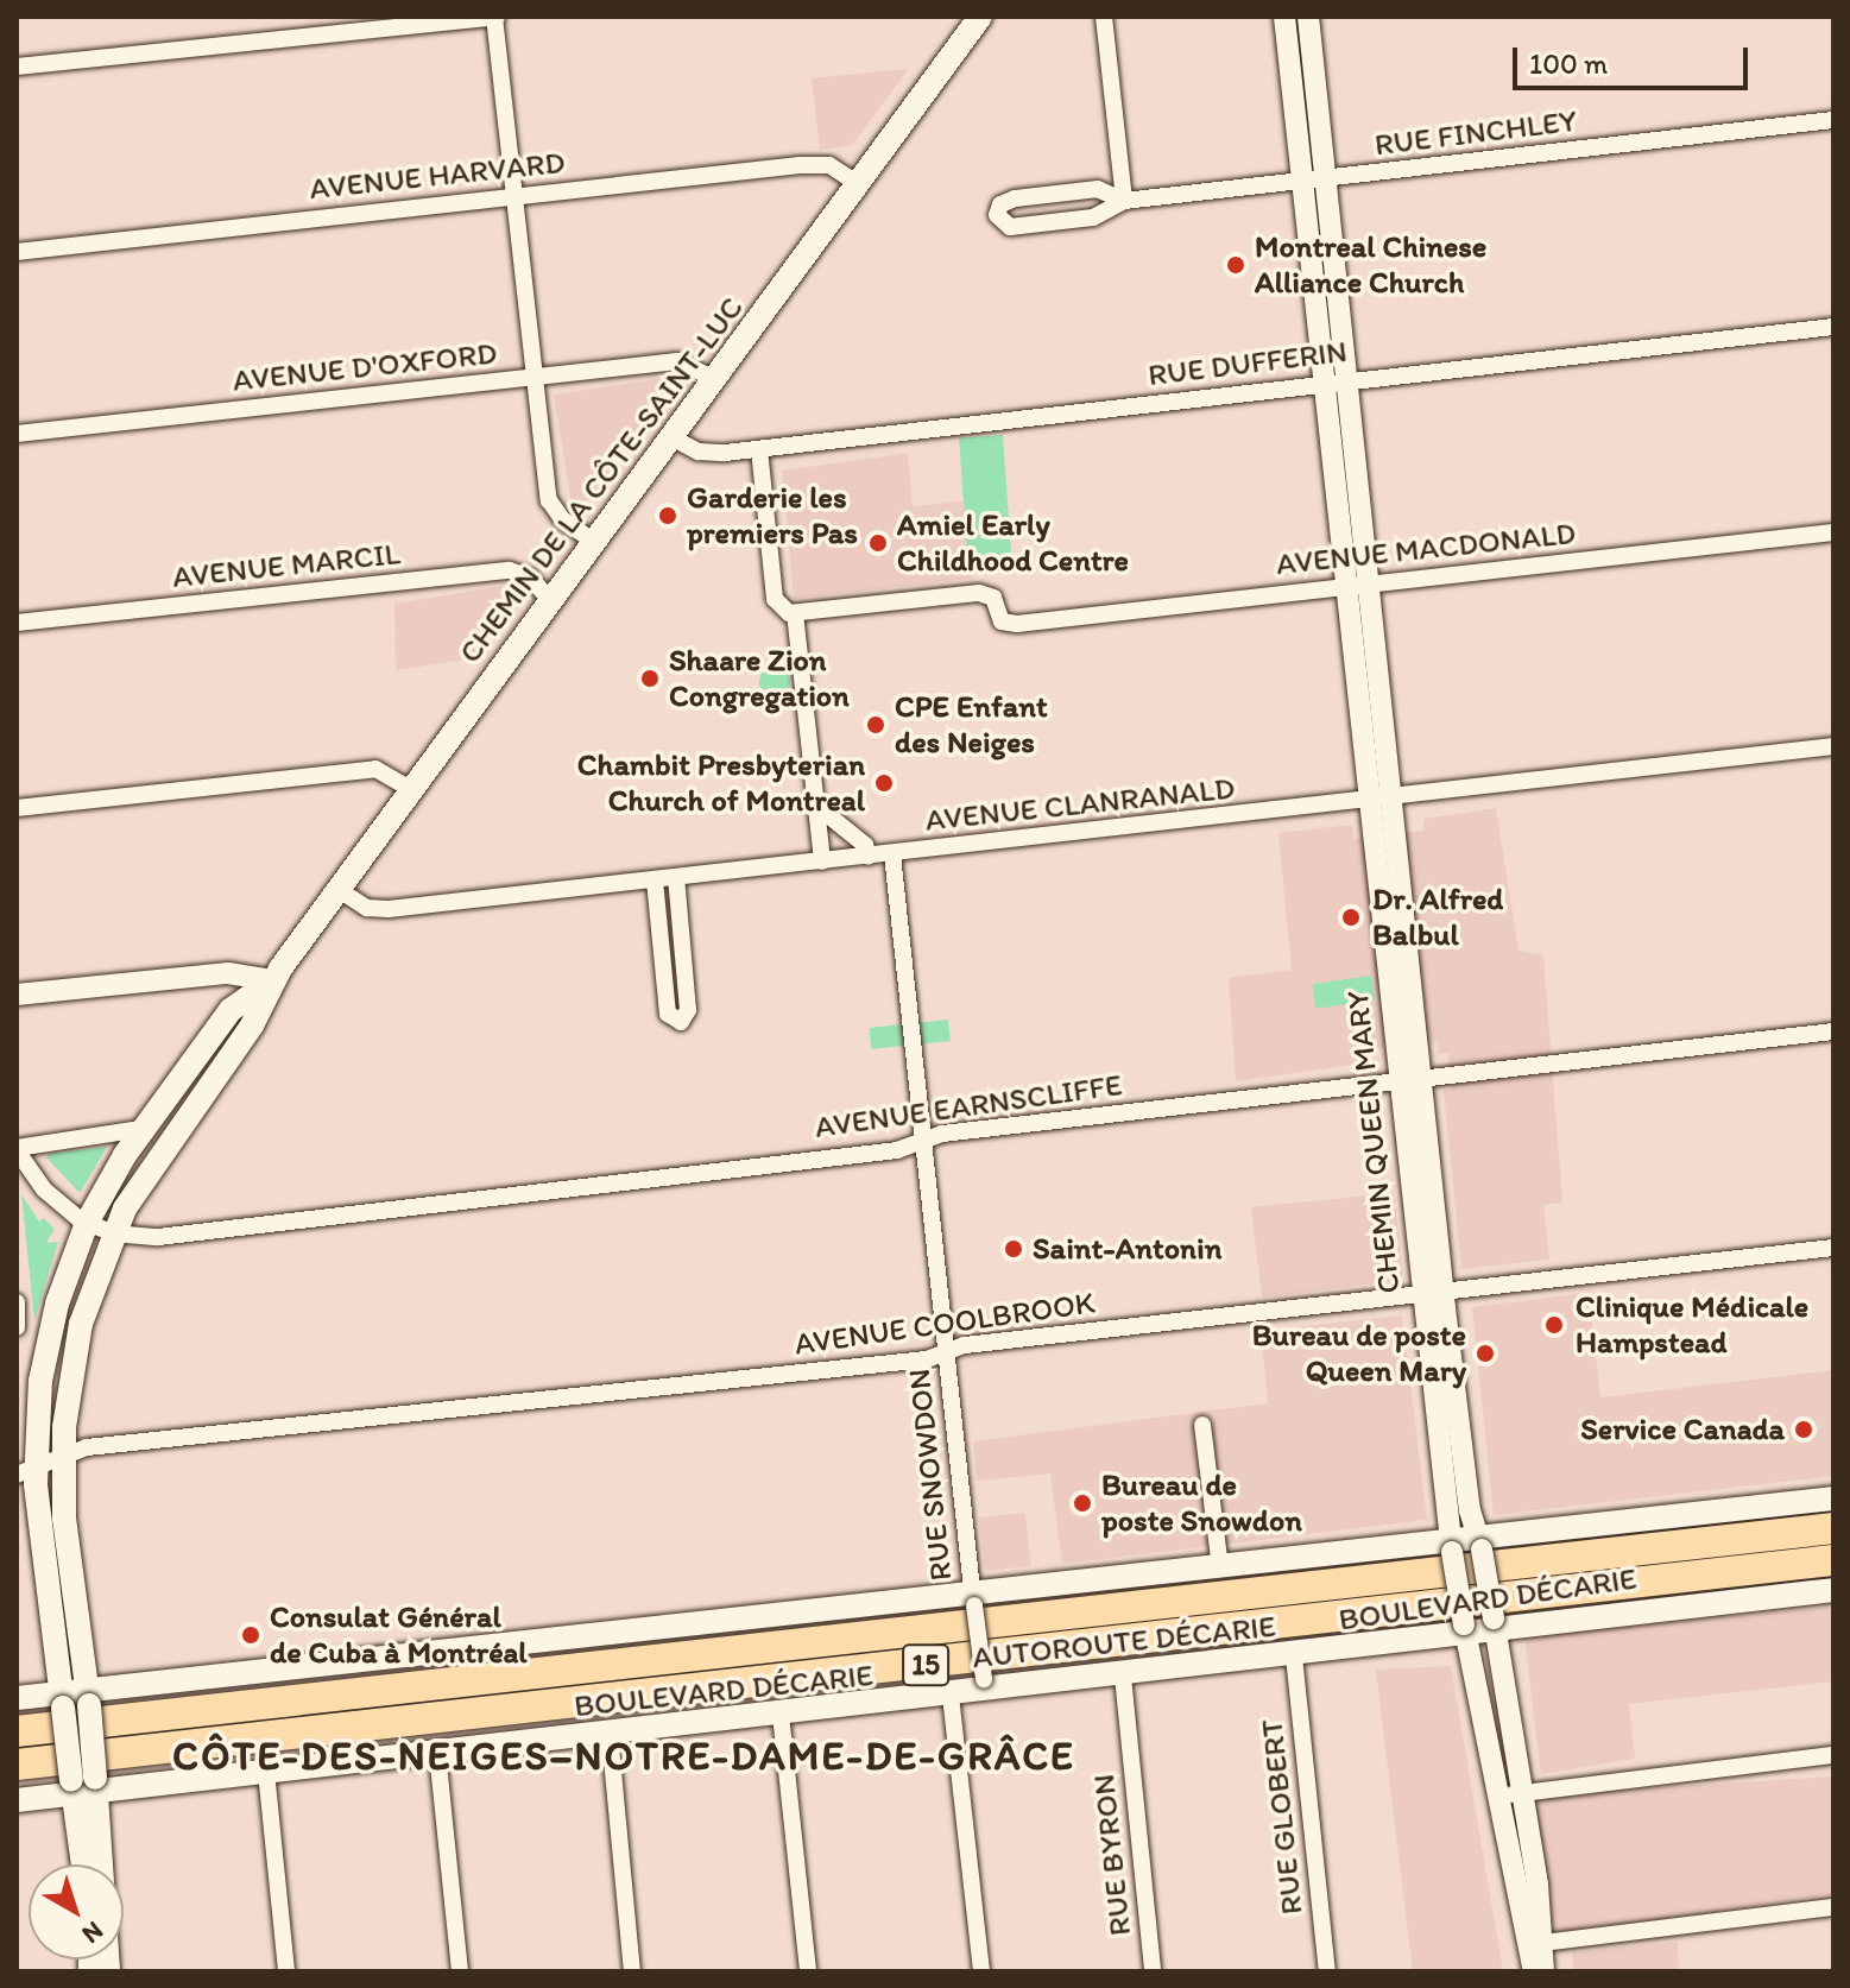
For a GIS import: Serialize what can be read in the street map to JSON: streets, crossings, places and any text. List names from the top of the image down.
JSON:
{
  "streets": {
    "highway": ["AUTOROUTE DÉCARIE", "15"],
    "main road": ["CHEMIN DE LA CÔTE-SAINT-LUC", "BOULEVARD DÉCARIE"],
    "street": [
      "RUE FINCHLEY",
      "AVENUE HARVARD",
      "RUE DUFFERIN",
      "AVENUE D'OXFORD",
      "AVENUE MACDONALD",
      "AVENUE MARCIL",
      "AVENUE CLANRANALD",
      "AVENUE EARNSCLIFFE",
      "CHEMIN QUEEN MARY",
      "AVENUE COOLBROOK",
      "RUE SNOWDON",
      "RUE GLOBERT",
      "RUE BYRON"
    ]
  },
  "crossings": [
    ["RUE FINCHLEY", "CHEMIN QUEEN MARY"],
    ["AVENUE HARVARD", "CHEMIN DE LA CÔTE-SAINT-LUC"],
    ["RUE DUFFERIN", "CHEMIN DE LA CÔTE-SAINT-LUC"],
    ["RUE DUFFERIN", "CHEMIN QUEEN MARY"],
    ["AVENUE D'OXFORD", "CHEMIN DE LA CÔTE-SAINT-LUC"],
    ["CHEMIN DE LA CÔTE-SAINT-LUC", "AVENUE MARCIL"],
    ["CHEMIN DE LA CÔTE-SAINT-LUC", "AVENUE CLANRANALD"],
    ["CHEMIN DE LA CÔTE-SAINT-LUC", "AVENUE EARNSCLIFFE"],
    ["CHEMIN DE LA CÔTE-SAINT-LUC", "AVENUE COOLBROOK"],
    ["CHEMIN DE LA CÔTE-SAINT-LUC", "BOULEVARD DÉCARIE"],
    ["AVENUE MACDONALD", "CHEMIN QUEEN MARY"],
    ["AVENUE CLANRANALD", "CHEMIN QUEEN MARY"],
    ["AVENUE CLANRANALD", "RUE SNOWDON"],
    ["AVENUE EARNSCLIFFE", "CHEMIN QUEEN MARY"],
    ["AVENUE EARNSCLIFFE", "RUE SNOWDON"],
    ["CHEMIN QUEEN MARY", "AVENUE COOLBROOK"],
    ["CHEMIN QUEEN MARY", "BOULEVARD DÉCARIE"],
    ["AVENUE COOLBROOK", "RUE SNOWDON"],
    ["RUE SNOWDON", "BOULEVARD DÉCARIE"],
    ["BOULEVARD DÉCARIE", "RUE GLOBERT"],
    ["BOULEVARD DÉCARIE", "RUE BYRON"]
  ],
  "districts": ["CÔTE-DES-NEIGES–NOTRE-DAME-DE-GRÂCE"],
  "places": [
    "Montreal Chinese Alliance Church",
    "Garderie les premiers Pas",
    "Amiel Early Childhood Centre",
    "Shaare Zion Congregation",
    "CPE Enfant des Neiges",
    "Chambit Presbyterian Church of Montreal",
    "Dr. Alfred Balbul",
    "Saint-Antonin",
    "Clinique Médicale Hampstead",
    "Bureau de poste Queen Mary",
    "Service Canada",
    "Bureau de poste Snowdon",
    "Consulat Général de Cuba à Montréal"
  ],
  "scale_bar": "100 m",
  "north": "bottom right"
}
